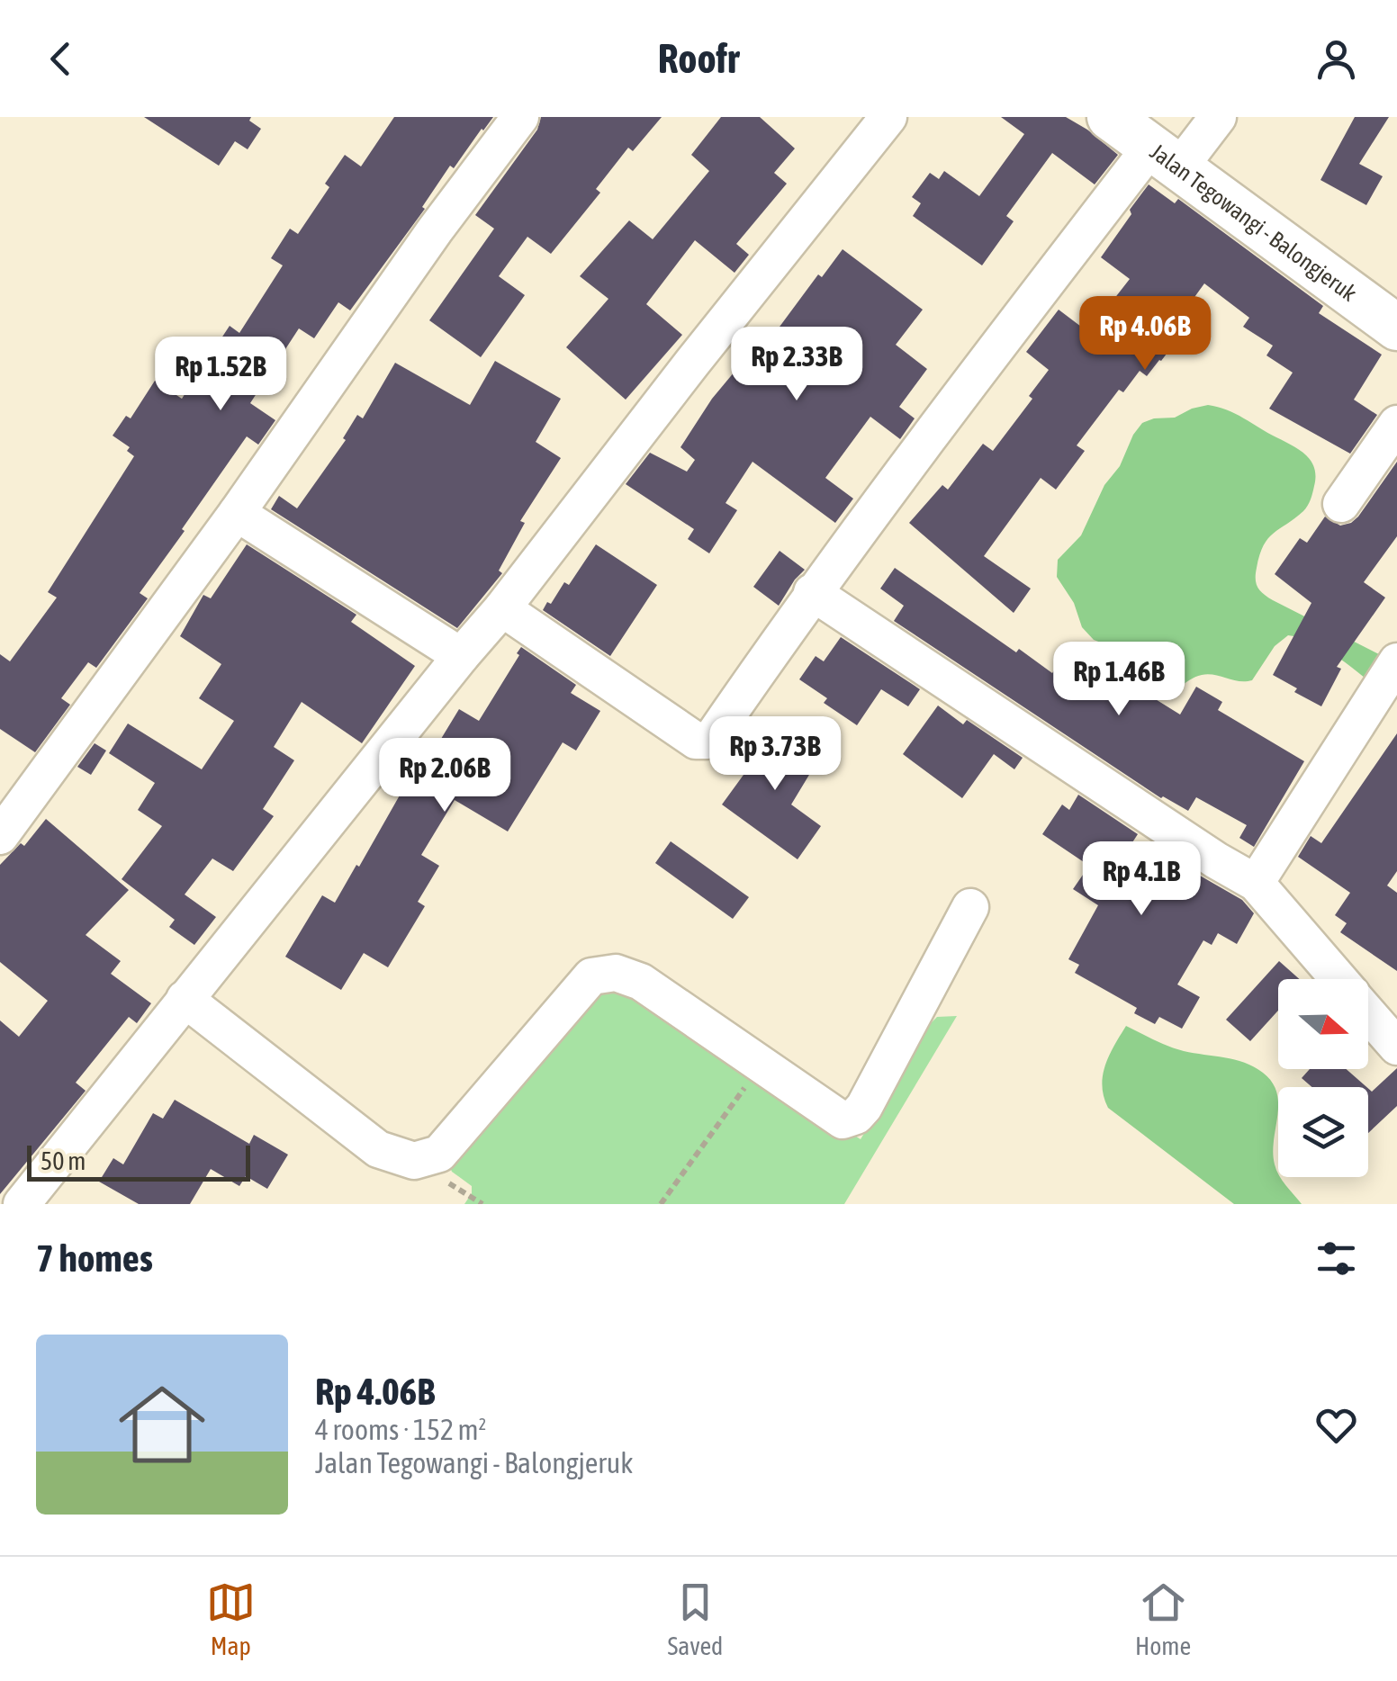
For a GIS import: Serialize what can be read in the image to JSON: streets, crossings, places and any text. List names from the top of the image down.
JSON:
{
  "streets": {
    "street": ["Jalan Tegowangi - Balongjeruk"]
  },
  "scale_bar": "50 m",
  "north": "right",
  "page": {
    "header": "Roofr",
    "price": [
      "Rp 4.06B",
      "Rp 2.33B",
      "Rp 1.52B",
      "Rp 1.46B",
      "Rp 3.73B",
      "Rp 2.06B",
      "Rp 4.1B"
    ],
    "scale": "50 m",
    "heading": "7 homes",
    "list": [
      {
        "name": "Rp 4.06B",
        "note": "4 rooms · 152 m² · Jalan Tegowangi - Balongjeruk"
      }
    ],
    "tabs": ["Map", "Saved", "Home"]
  }
}
